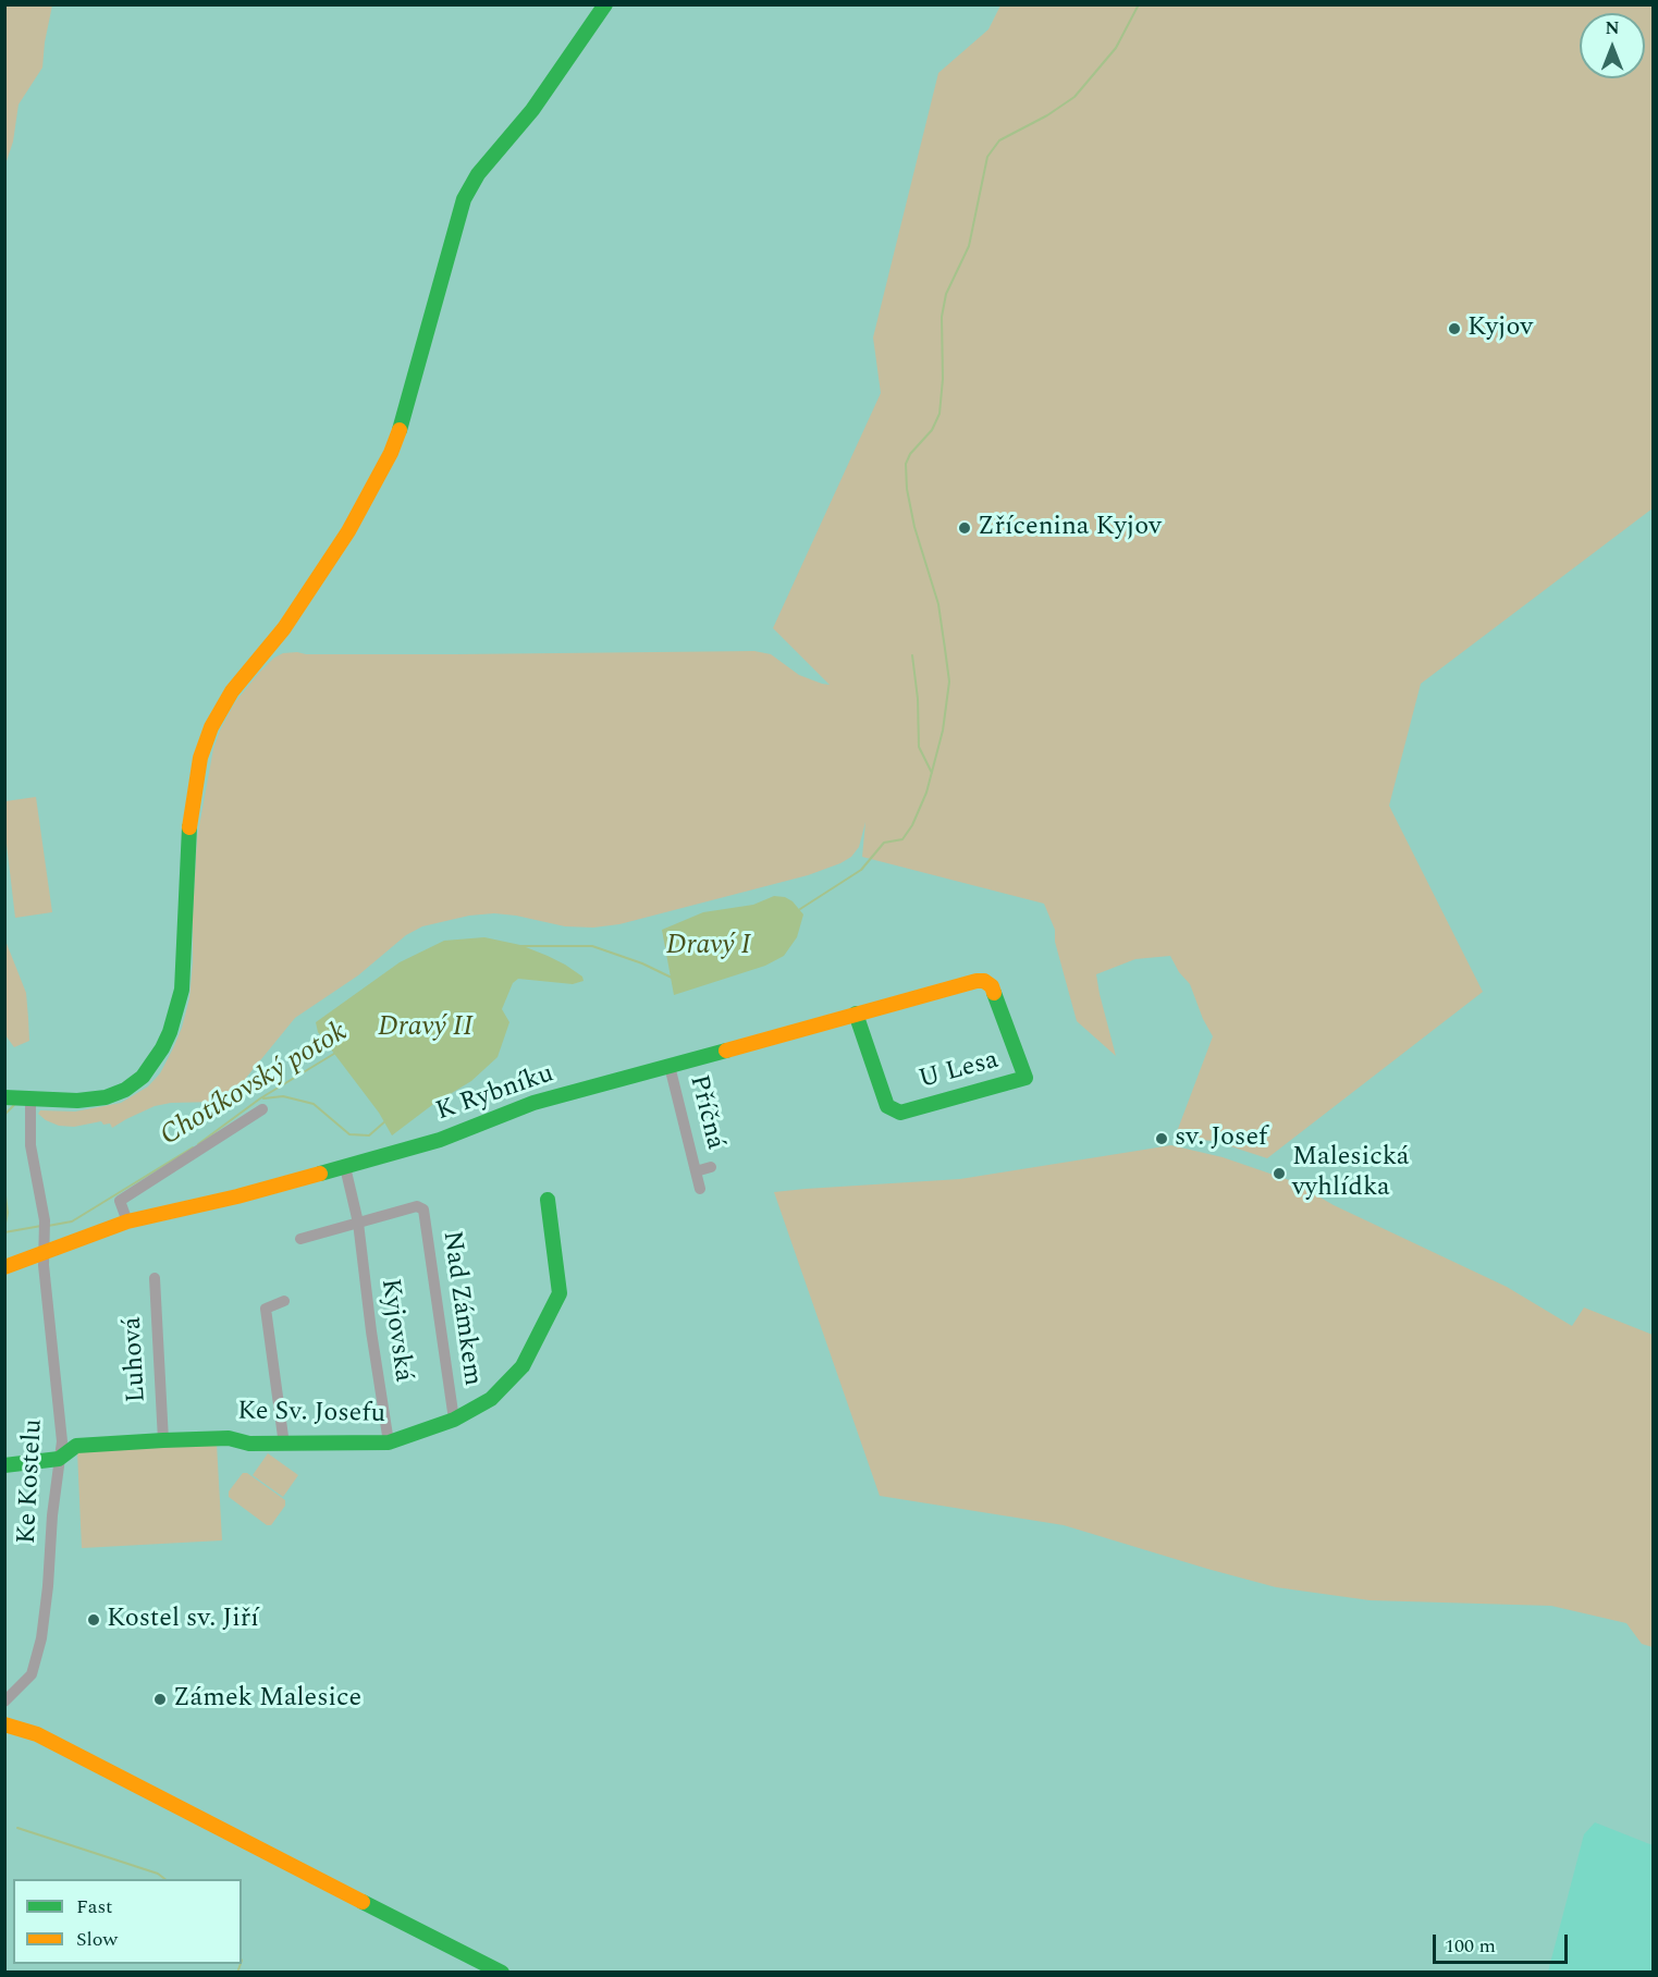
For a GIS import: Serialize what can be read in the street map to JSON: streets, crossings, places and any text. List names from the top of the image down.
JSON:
{
  "streets": {
    "street": [
      "U Lesa",
      "K Rybníku",
      "Příčná",
      "Nad Zámkem",
      "Kyjovská",
      "Luhová",
      "Ke Sv. Josefu",
      "Ke Kostelu"
    ]
  },
  "crossings": [
    ["U Lesa", "K Rybníku"],
    ["K Rybníku", "Příčná"],
    ["K Rybníku", "Kyjovská"],
    ["K Rybníku", "Ke Kostelu"],
    ["Nad Zámkem", "Kyjovská"],
    ["Nad Zámkem", "Ke Sv. Josefu"],
    ["Kyjovská", "Ke Sv. Josefu"],
    ["Luhová", "Ke Sv. Josefu"],
    ["Ke Sv. Josefu", "Ke Kostelu"]
  ],
  "water": ["Dravý I", "Dravý II", "Chotíkovský potok"],
  "places": [
    "Kyjov",
    "Zřícenina Kyjov",
    "sv. Josef",
    "Malesická vyhlídka",
    "Kostel sv. Jiří",
    "Zámek Malesice"
  ],
  "legend": ["Fast", "Slow"],
  "scale_bar": "100 m",
  "north": "top"
}
